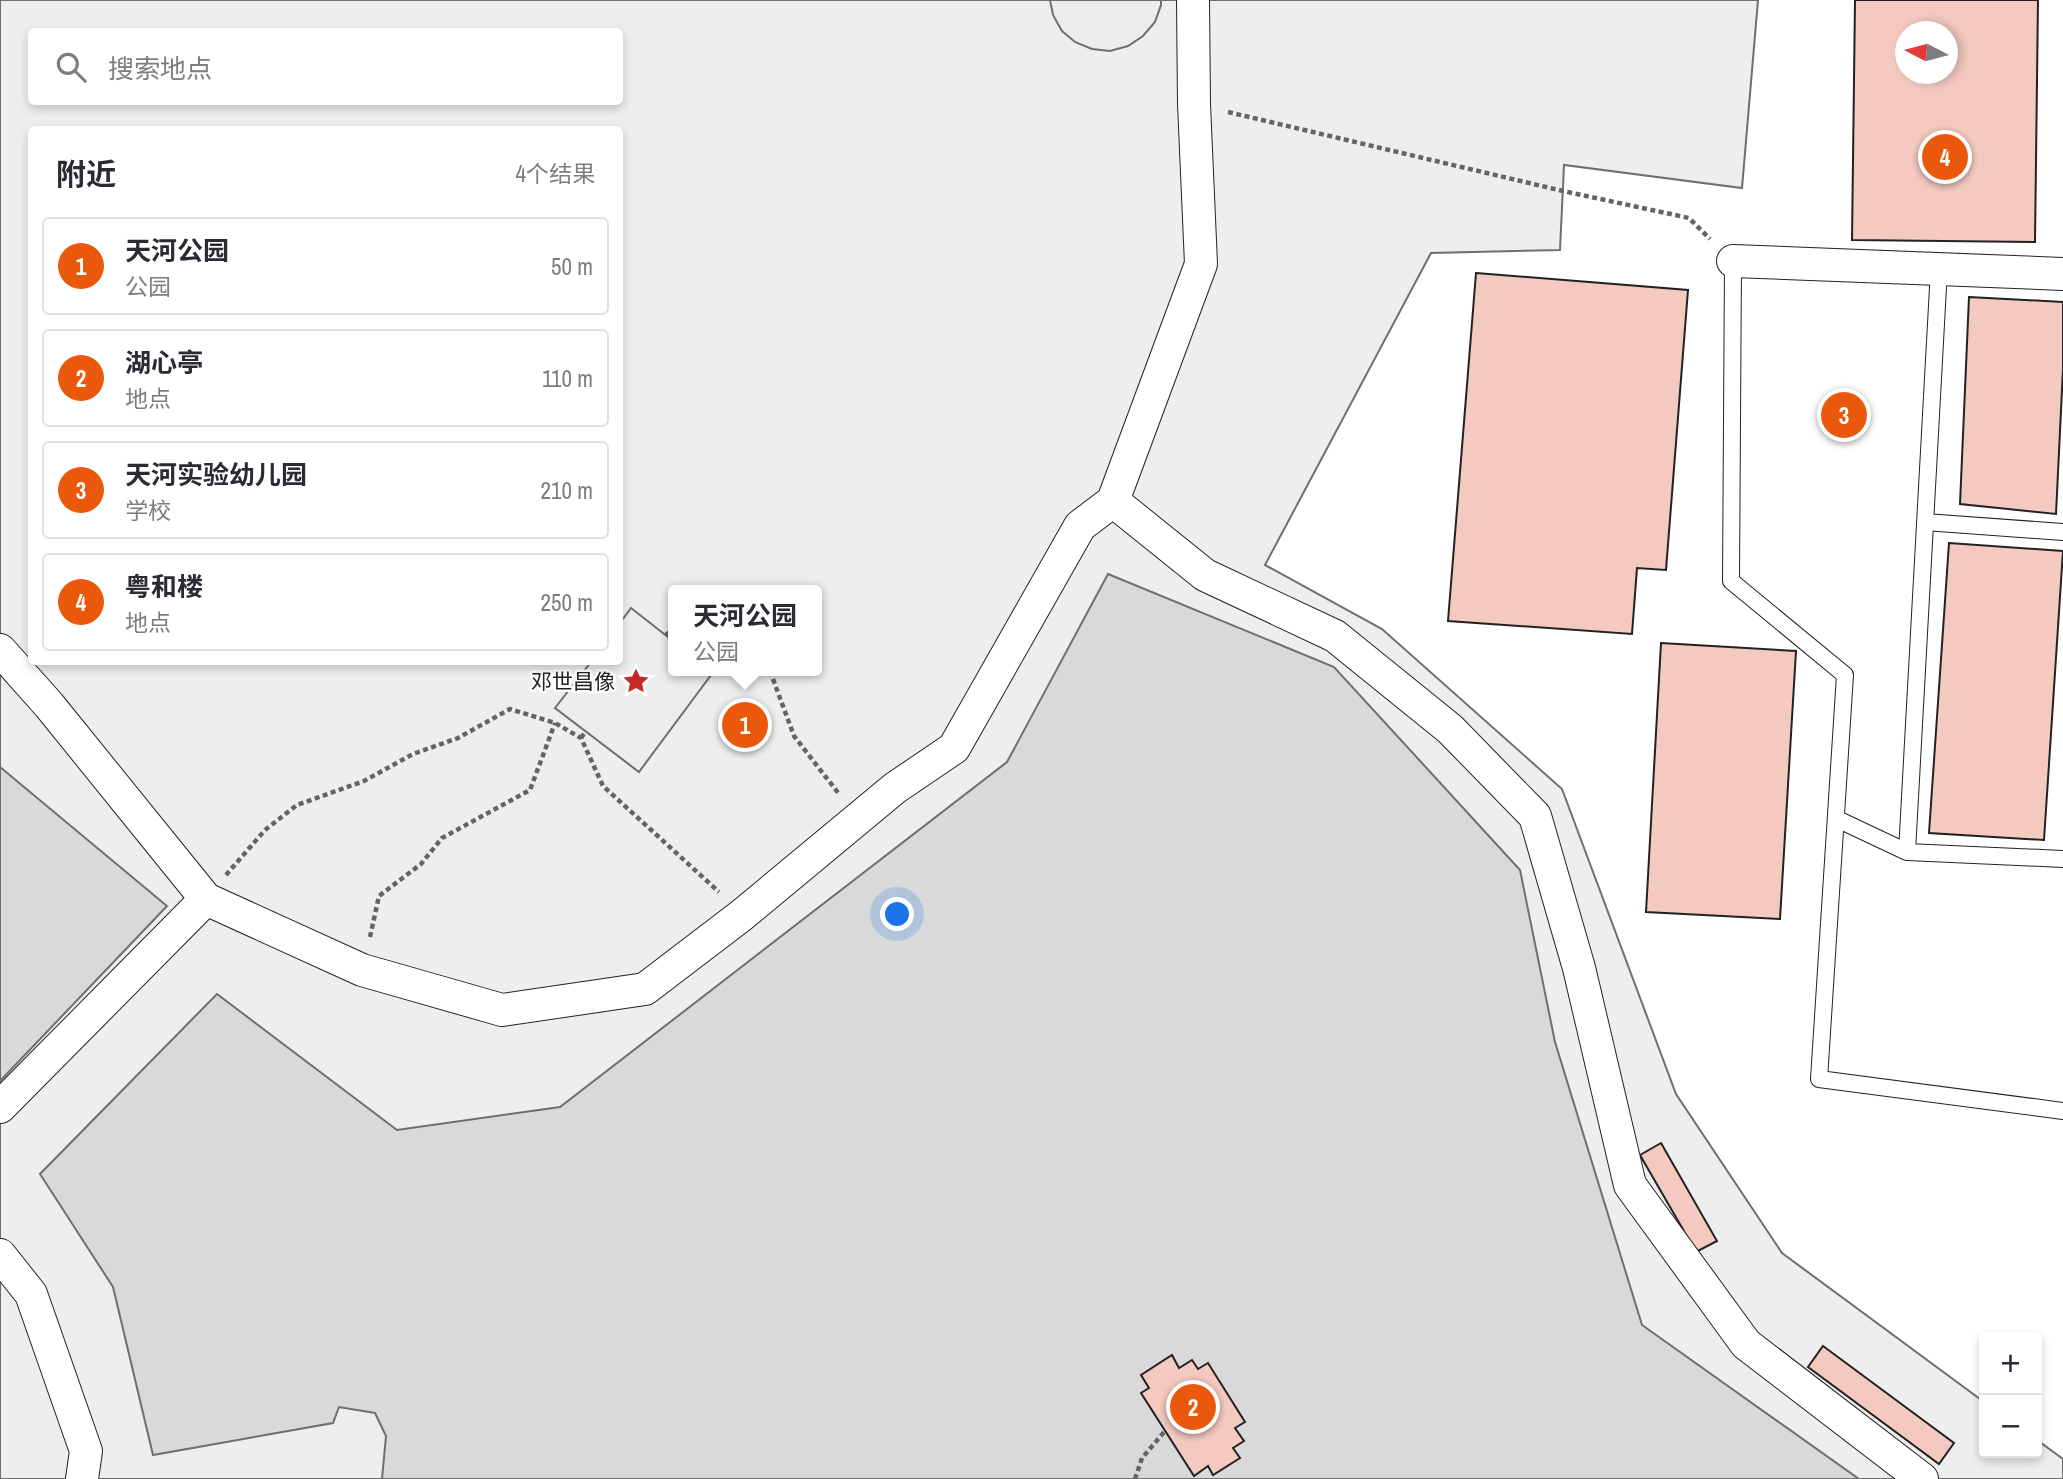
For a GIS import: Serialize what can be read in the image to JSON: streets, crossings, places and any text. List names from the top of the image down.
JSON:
{
  "places": {
    "place": ["邓世昌像"]
  },
  "north": "left",
  "page": {
    "search": "搜索地点",
    "heading": ["附近", "4个结果"],
    "pins": [
      "4",
      "3",
      "1",
      "2"
    ],
    "list": [
      {
        "mark": "1",
        "name": "天河公园",
        "note": "公园",
        "value": "50 m"
      },
      {
        "mark": "2",
        "name": "湖心亭",
        "note": "地点",
        "value": "110 m"
      },
      {
        "mark": "3",
        "name": "天河实验幼儿园",
        "note": "学校",
        "value": "210 m"
      },
      {
        "mark": "4",
        "name": "粤和楼",
        "note": "地点",
        "value": "250 m"
      }
    ],
    "popup": ["天河公园", "公园"],
    "map_buttons": ["+", "−"]
  }
}
